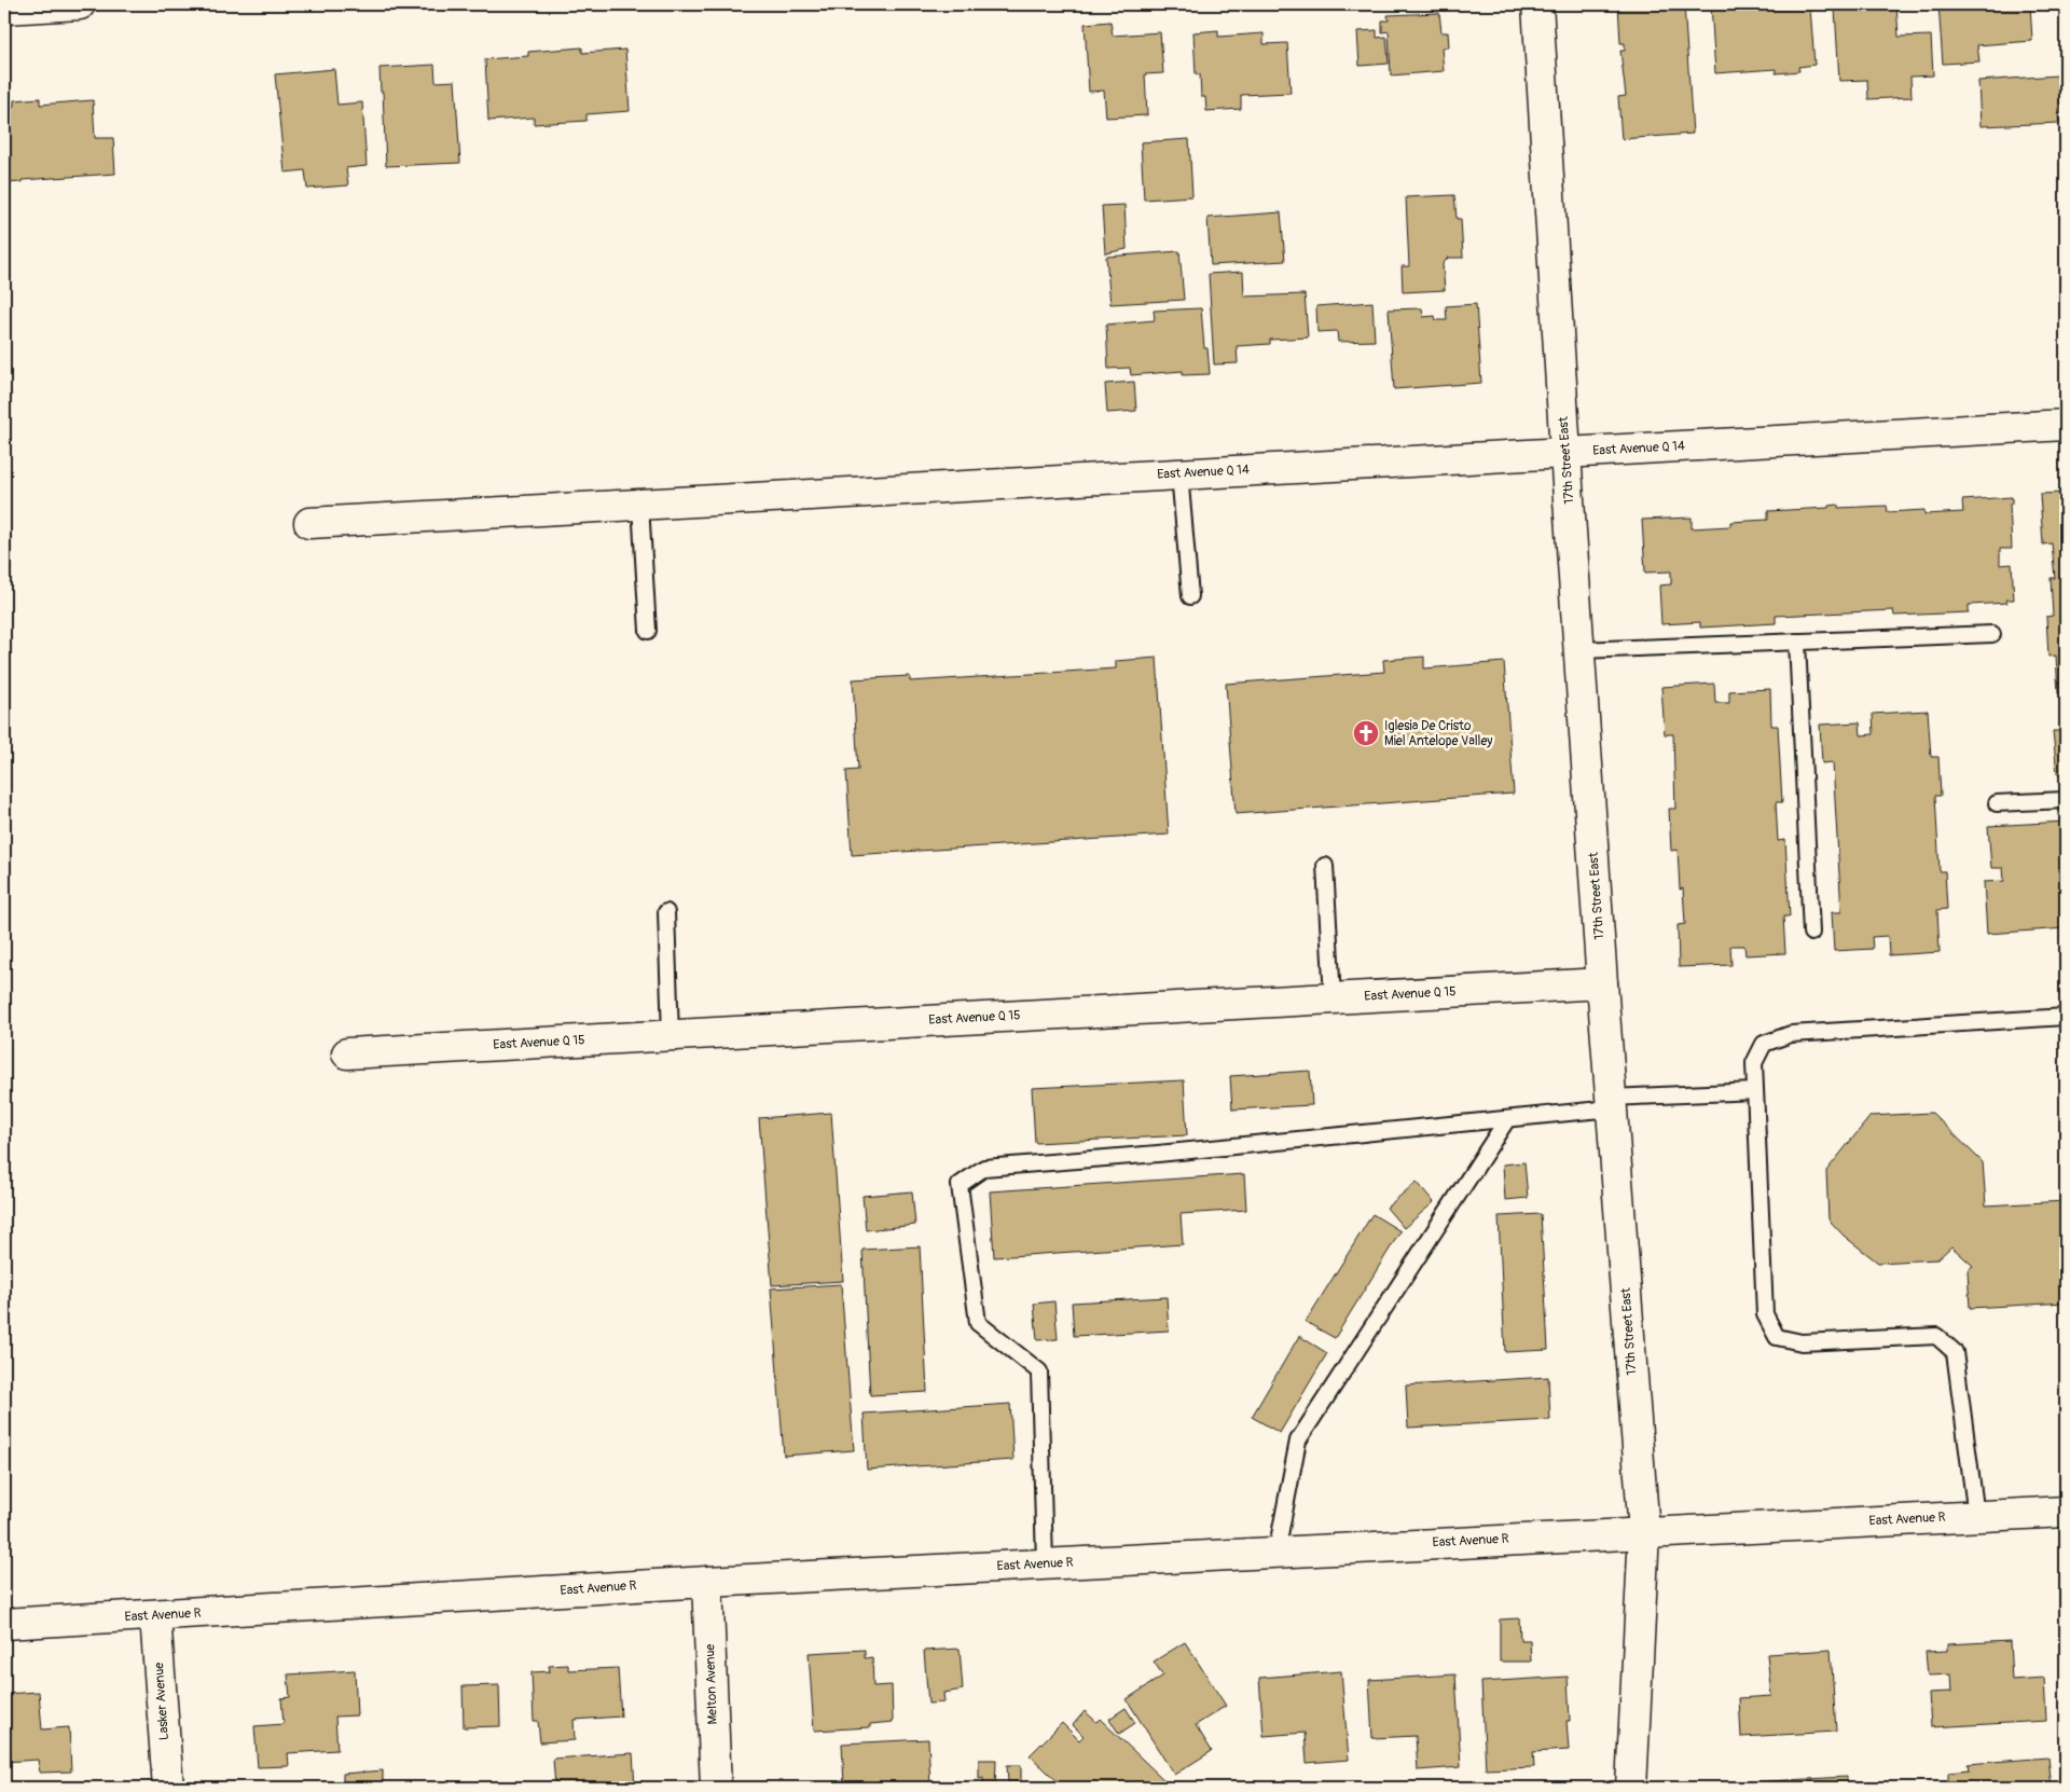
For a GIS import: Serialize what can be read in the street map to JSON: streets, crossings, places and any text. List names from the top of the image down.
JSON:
{
  "streets": {
    "street": [
      "East Avenue Q 14",
      "17th Street East",
      "East Avenue Q 15",
      "East Avenue R",
      "Melton Avenue",
      "Lasker Avenue"
    ]
  },
  "crossings": [
    ["East Avenue Q 14", "17th Street East"],
    ["17th Street East", "East Avenue Q 15"],
    ["17th Street East", "East Avenue R"],
    ["East Avenue R", "Melton Avenue"],
    ["East Avenue R", "Lasker Avenue"]
  ],
  "places": {
    "church": ["Iglesia De Cristo Miel Antelope Valley"]
  }
}
